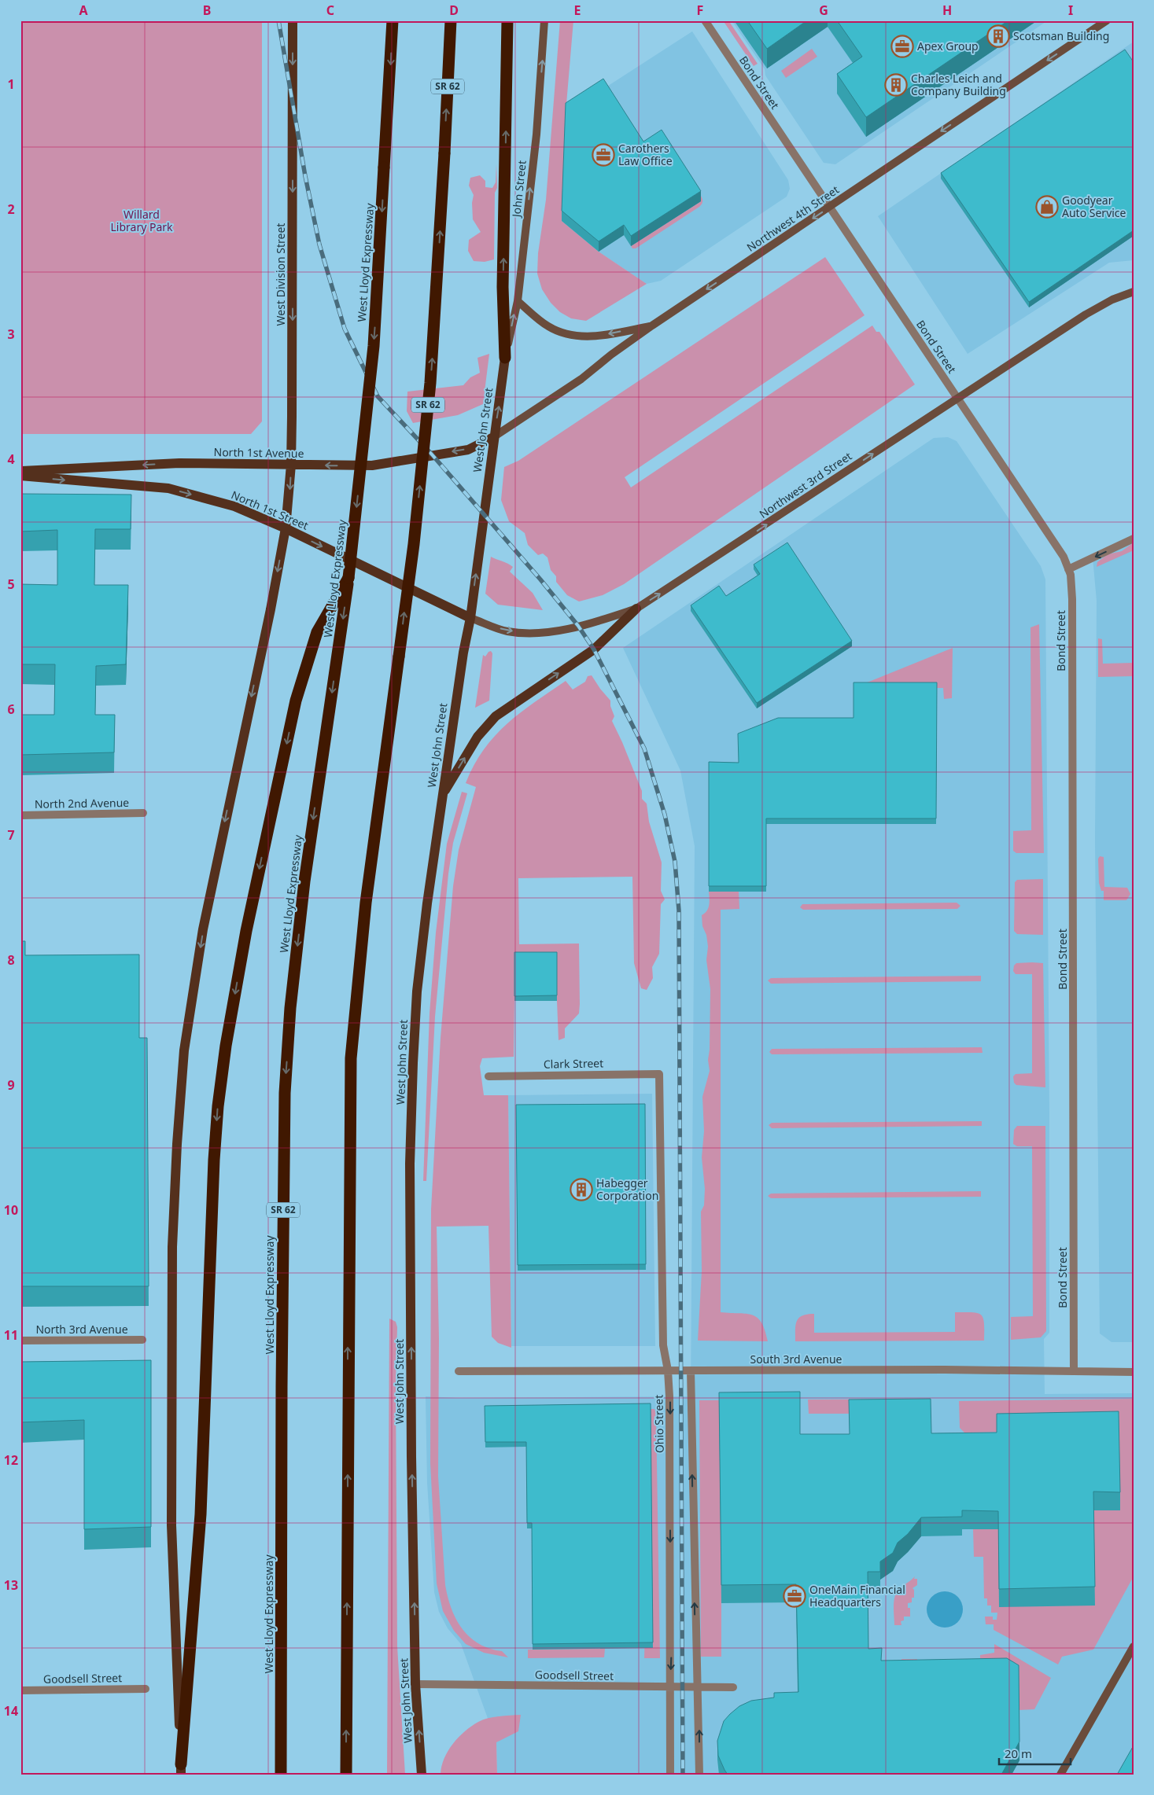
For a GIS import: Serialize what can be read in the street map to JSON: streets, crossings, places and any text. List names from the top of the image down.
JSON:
{
  "streets": {
    "highway": ["SR 62", "West Lloyd Expressway"],
    "main road": [
      "John Street",
      "Northwest 4th Street",
      "West Division Street",
      "West John Street",
      "North 1st Avenue",
      "Northwest 3rd Street",
      "North 1st Street"
    ],
    "street": [
      "Bond Street",
      "North 2nd Avenue",
      "Clark Street",
      "North 3rd Avenue",
      "South 3rd Avenue",
      "Ohio Street",
      "Goodsell Street"
    ]
  },
  "crossings": [
    ["Bond Street", "Northwest 4th Street"],
    ["Bond Street", "Northwest 3rd Street"],
    ["Bond Street", "South 3rd Avenue"],
    ["John Street", "West John Street"],
    ["Northwest 4th Street", "West John Street"],
    ["Northwest 4th Street", "North 1st Avenue"],
    ["West Division Street", "North 1st Avenue"],
    ["West Division Street", "North 1st Street"],
    ["West John Street", "North 1st Avenue"],
    ["West John Street", "Northwest 3rd Street"],
    ["West John Street", "North 1st Street"],
    ["West John Street", "Goodsell Street"],
    ["Northwest 3rd Street", "North 1st Street"],
    ["Clark Street", "Ohio Street"],
    ["South 3rd Avenue", "Ohio Street"],
    ["Ohio Street", "Goodsell Street"]
  ],
  "one_way": [
    "John Street",
    "Northwest 4th Street",
    "West Division Street",
    "West John Street",
    "North 1st Avenue",
    "Northwest 3rd Street",
    "North 1st Street"
  ],
  "parks": ["Willard Library Park"],
  "places": {
    "building": ["Scotsman Building", "Charles Leich and Company Building", "Habegger Corporation"],
    "office": ["Apex Group", "Carothers Law Office", "OneMain Financial Headquarters"],
    "shop": ["Goodyear Auto Service"]
  },
  "scale_bar": "20 m",
  "grid": {
    "columns": [
      "A",
      "B",
      "C",
      "D",
      "E",
      "F",
      "G",
      "H",
      "I"
    ],
    "rows": [
      "1",
      "2",
      "3",
      "4",
      "5",
      "6",
      "7",
      "8",
      "9",
      "10",
      "11",
      "12",
      "13",
      "14"
    ]
  }
}
